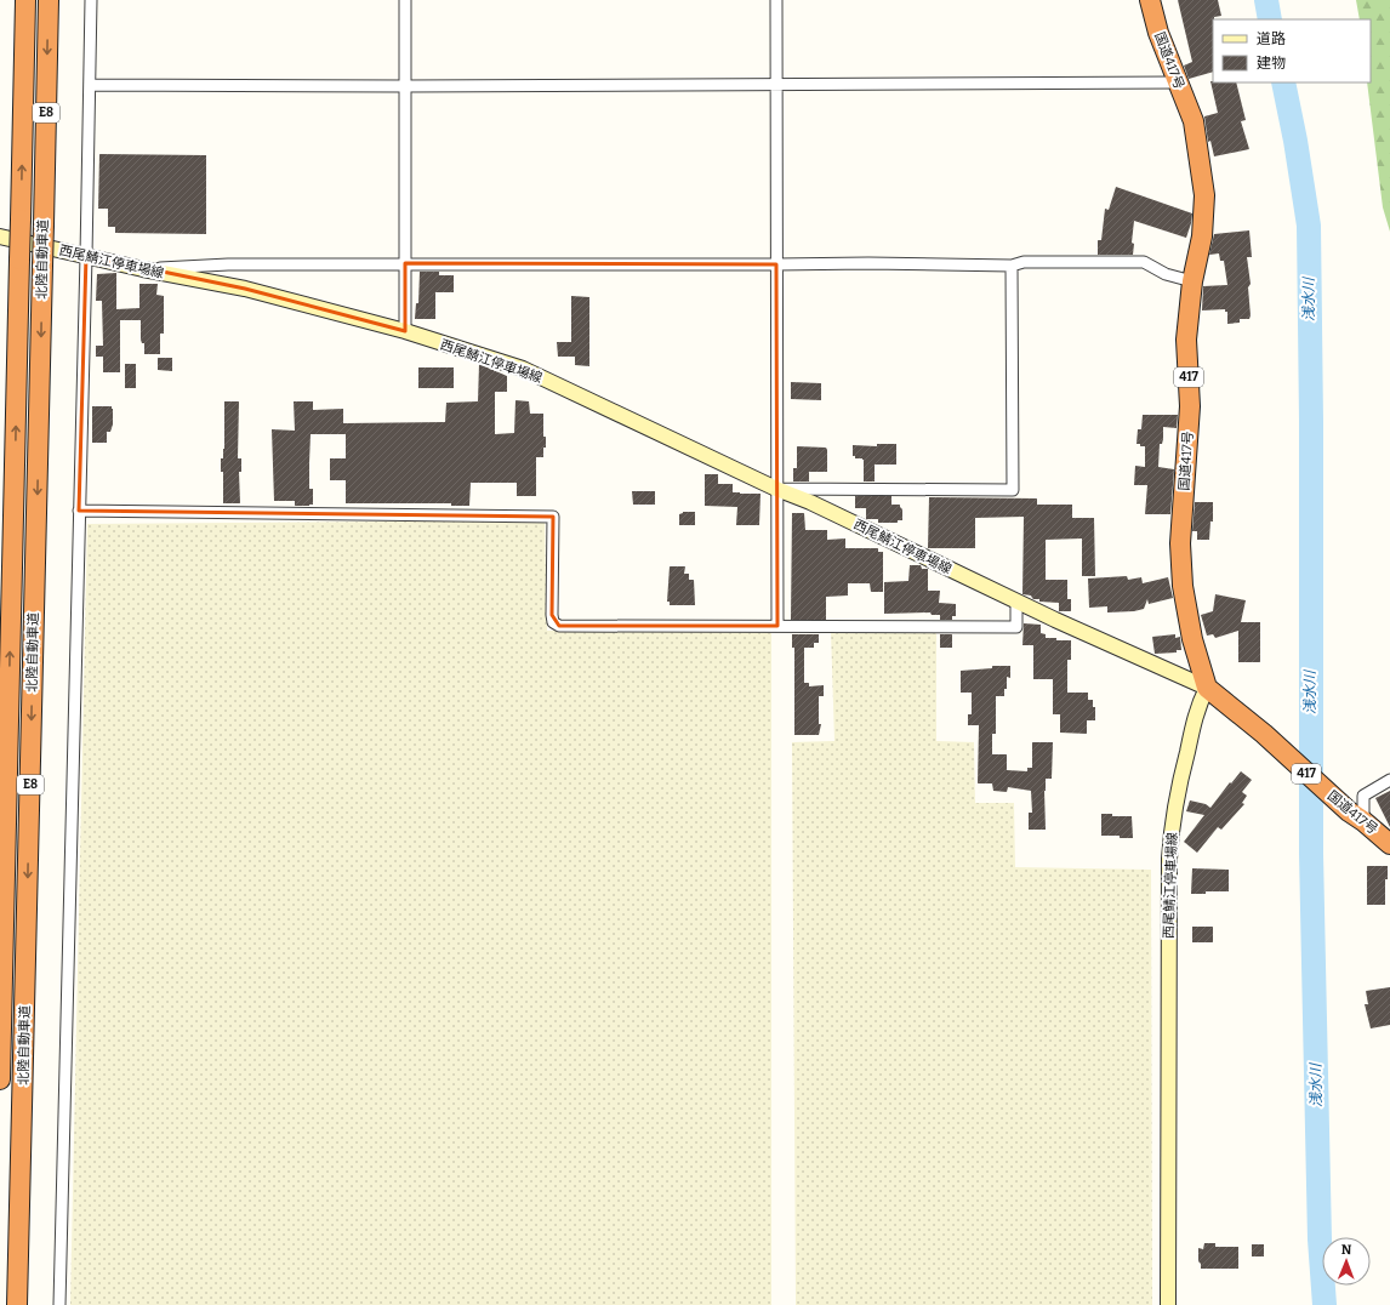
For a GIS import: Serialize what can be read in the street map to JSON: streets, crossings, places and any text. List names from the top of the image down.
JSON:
{
  "streets": {
    "highway": [
      "国道417号",
      "E8",
      "北陸自動車道",
      "417"
    ],
    "main road": ["西尾鯖江停車場線"]
  },
  "crossings": [
    ["国道417号", "西尾鯖江停車場線"]
  ],
  "water": ["浅水川"],
  "legend": ["道路", "建物"],
  "north": "top"
}
